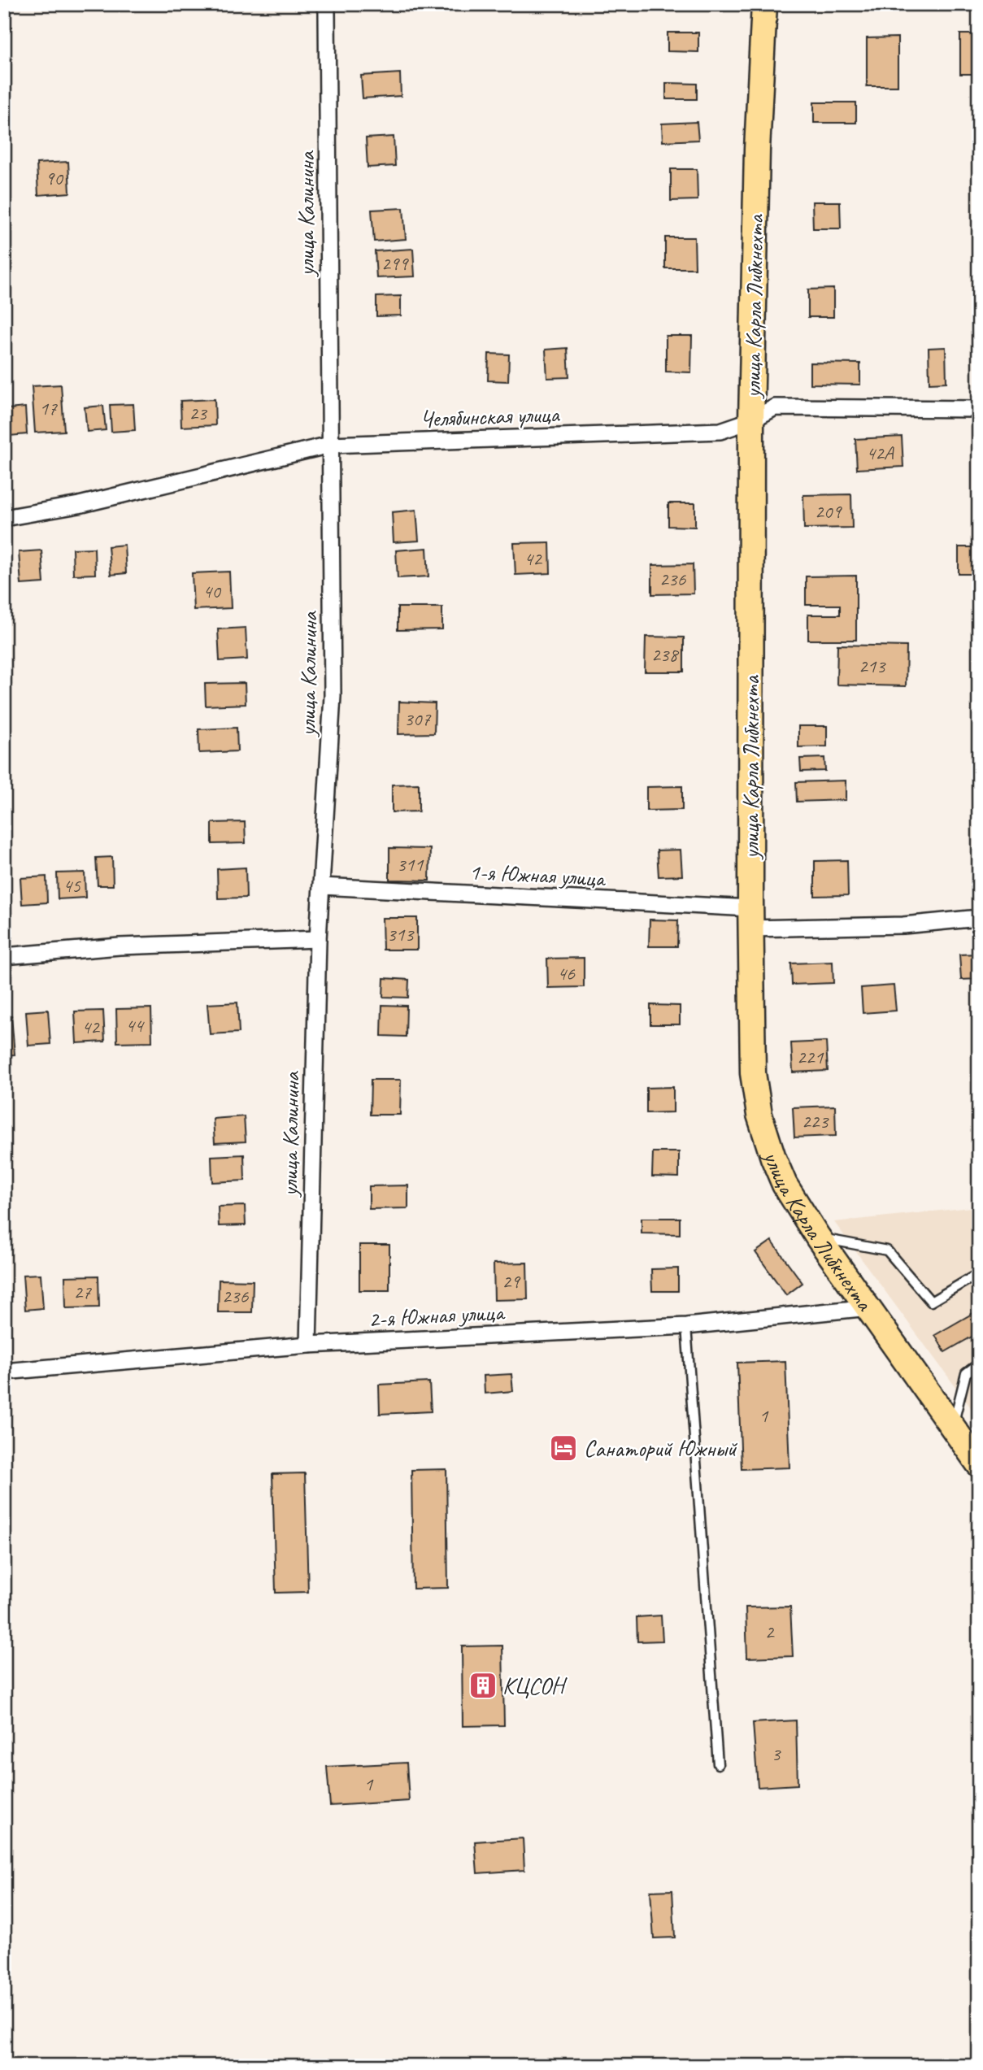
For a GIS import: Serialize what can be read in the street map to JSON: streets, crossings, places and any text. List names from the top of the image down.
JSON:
{
  "streets": {
    "main road": ["улица Карла Либкнехта"],
    "street": [
      "улица Калинина",
      "Челябинская улица",
      "1-я Южная улица",
      "2-я Южная улица"
    ]
  },
  "crossings": [
    ["улица Калинина", "Челябинская улица"],
    ["улица Калинина", "1-я Южная улица"],
    ["улица Калинина", "2-я Южная улица"],
    ["улица Карла Либкнехта", "Челябинская улица"],
    ["улица Карла Либкнехта", "1-я Южная улица"],
    ["улица Карла Либкнехта", "2-я Южная улица"]
  ],
  "places": {
    "hotel": ["Санаторий Южный"],
    "building": ["КЦСОН"]
  },
  "house_numbers": [
    "90",
    "299",
    "17",
    "23",
    "42А",
    "209",
    "42",
    "236",
    "40",
    "238",
    "213",
    "307",
    "311",
    "45",
    "313",
    "46",
    "44",
    "42",
    "221",
    "223",
    "29",
    "27",
    "236",
    "1",
    "2",
    "3",
    "1"
  ]
}
